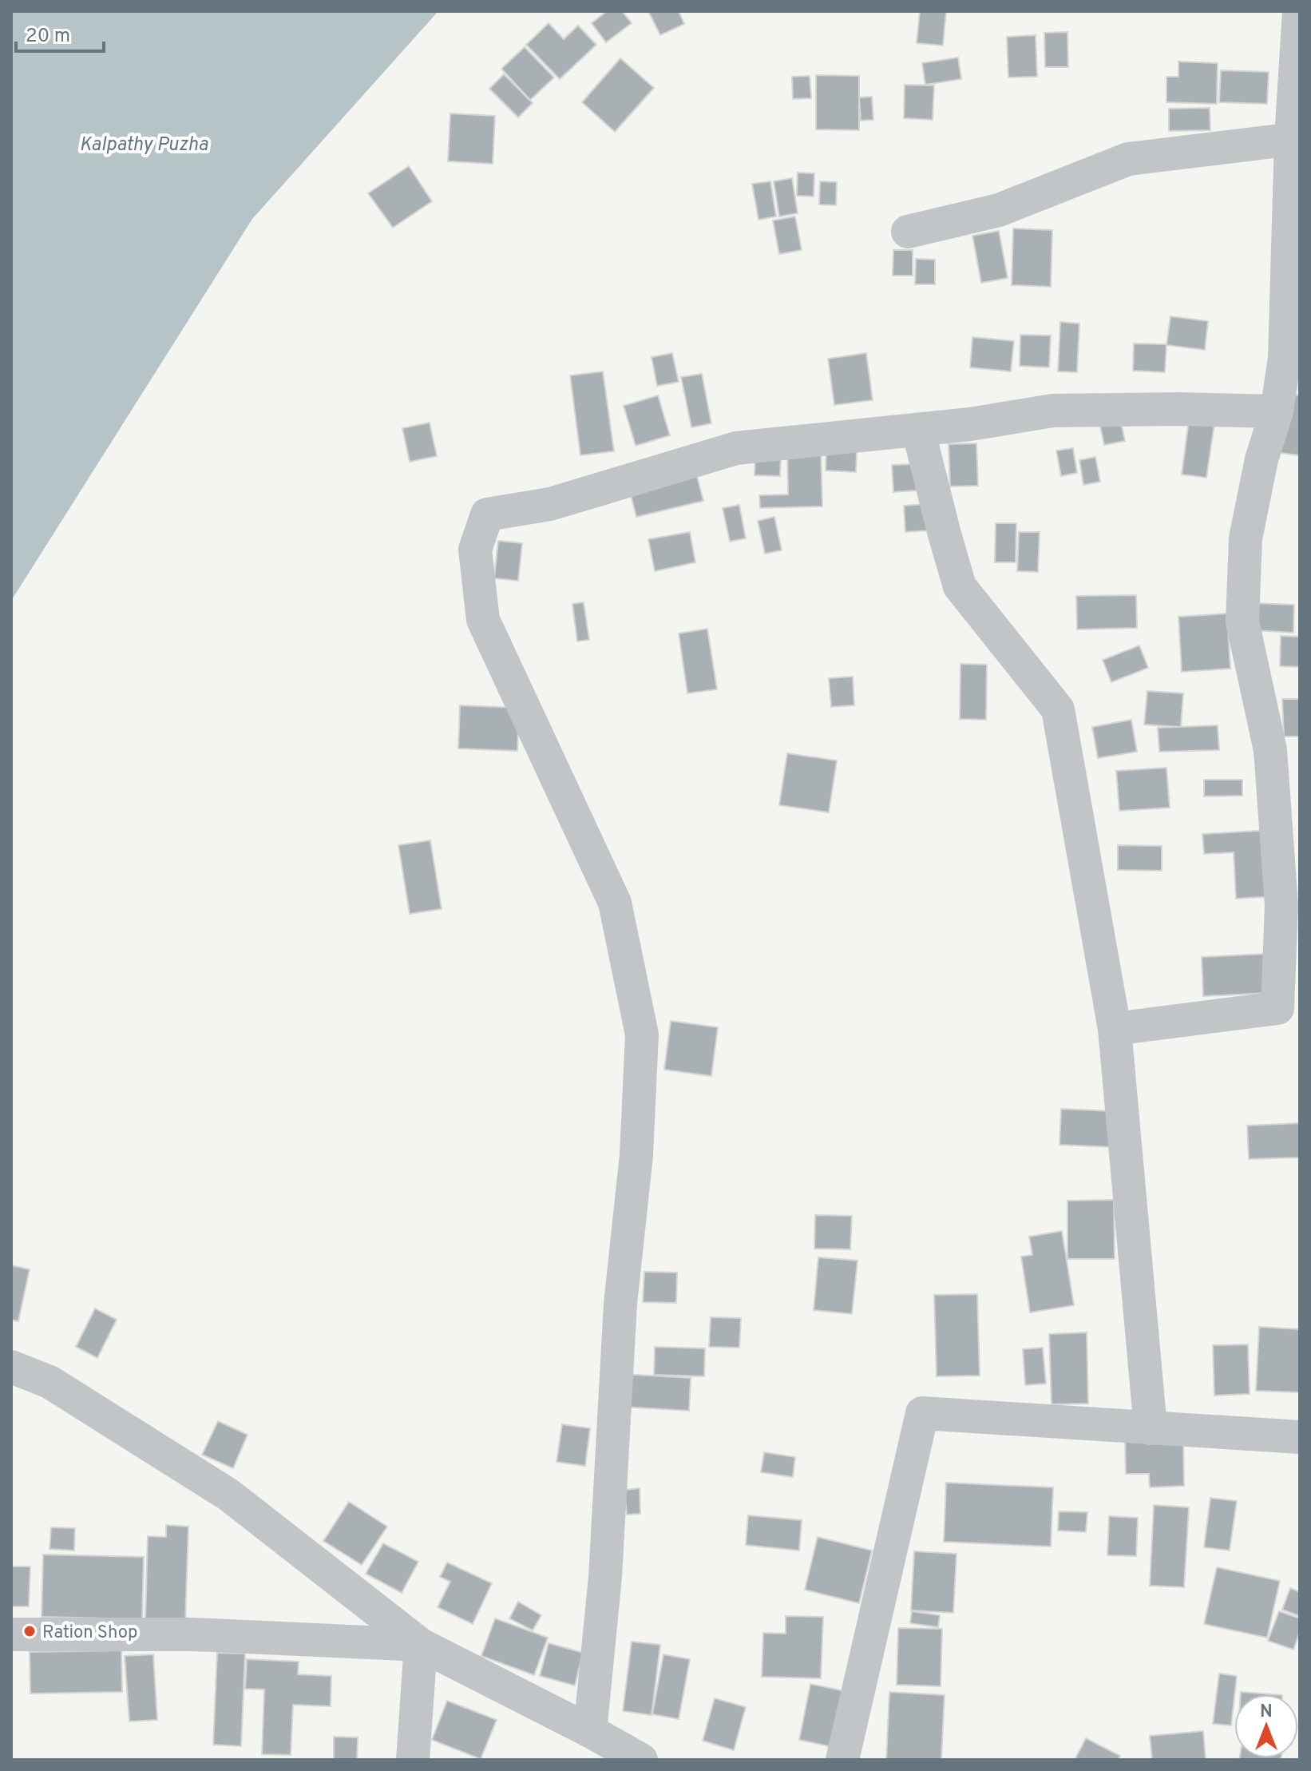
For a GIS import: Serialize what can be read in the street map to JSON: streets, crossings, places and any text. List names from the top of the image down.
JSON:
{
  "water": ["Kalpathy Puzha"],
  "places": ["Ration Shop"],
  "scale_bar": "20 m",
  "north": "top"
}
